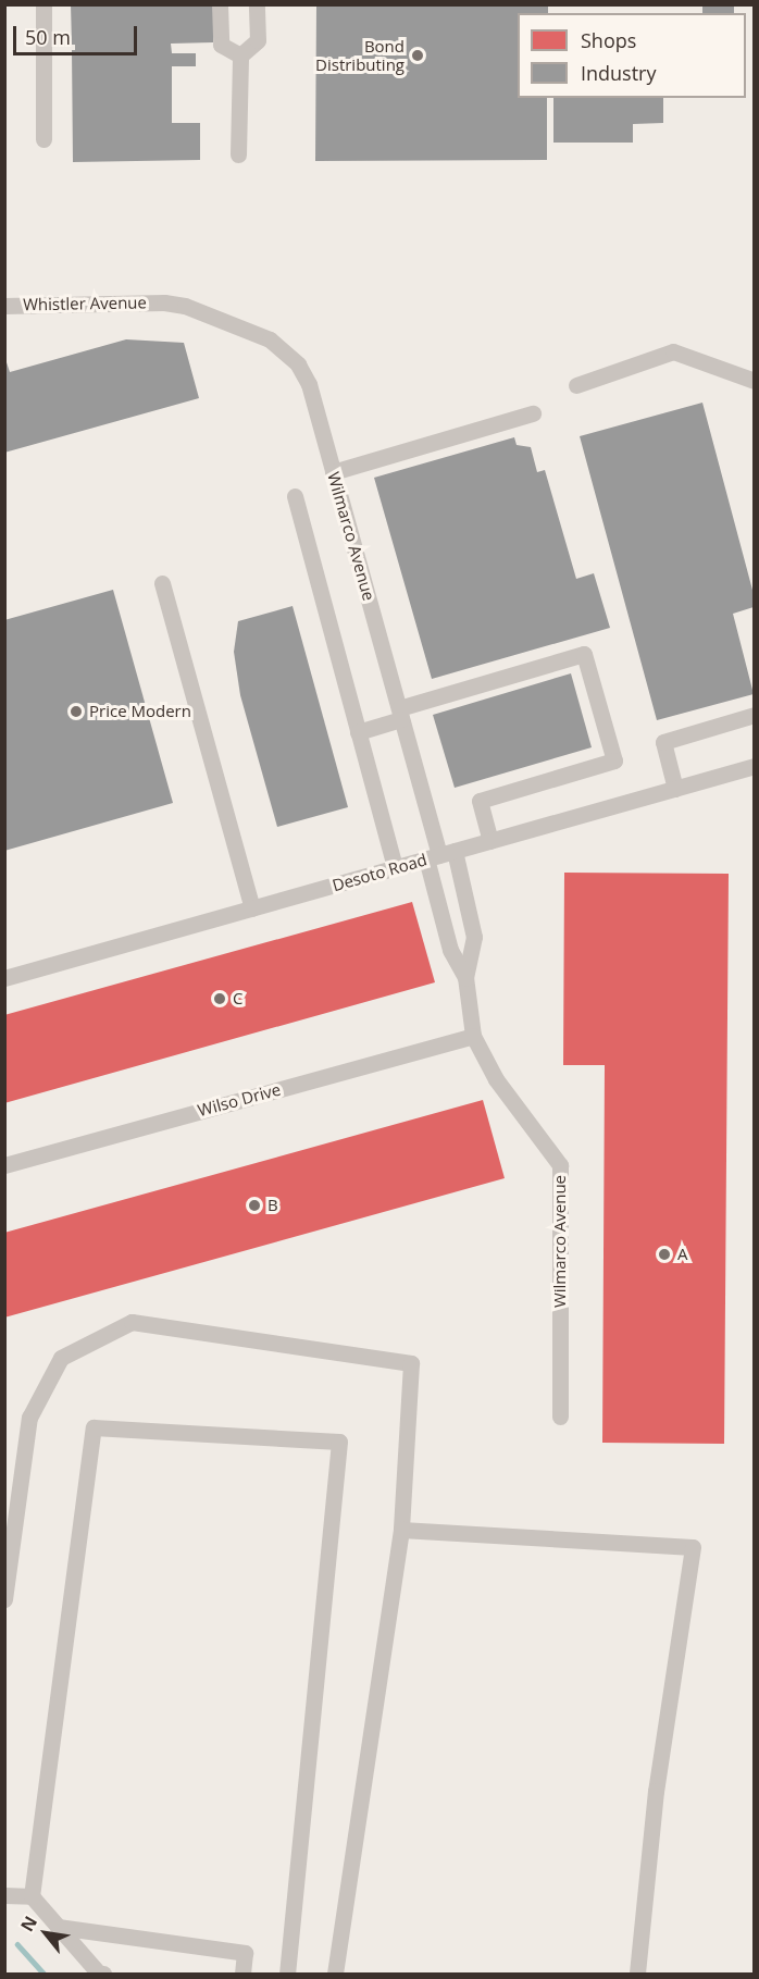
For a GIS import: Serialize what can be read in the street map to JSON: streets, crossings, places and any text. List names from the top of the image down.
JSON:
{
  "streets": {
    "street": [
      "Whistler Avenue",
      "Wilmarco Avenue",
      "Desoto Road",
      "Wilso Drive"
    ]
  },
  "crossings": [
    ["Whistler Avenue", "Wilmarco Avenue"],
    ["Wilmarco Avenue", "Desoto Road"],
    ["Wilmarco Avenue", "Wilso Drive"]
  ],
  "places": [
    "Bond Distributing",
    "Price Modern",
    "C",
    "B",
    "A"
  ],
  "legend": ["Shops", "Industry"],
  "scale_bar": "50 m",
  "north": "top left"
}
